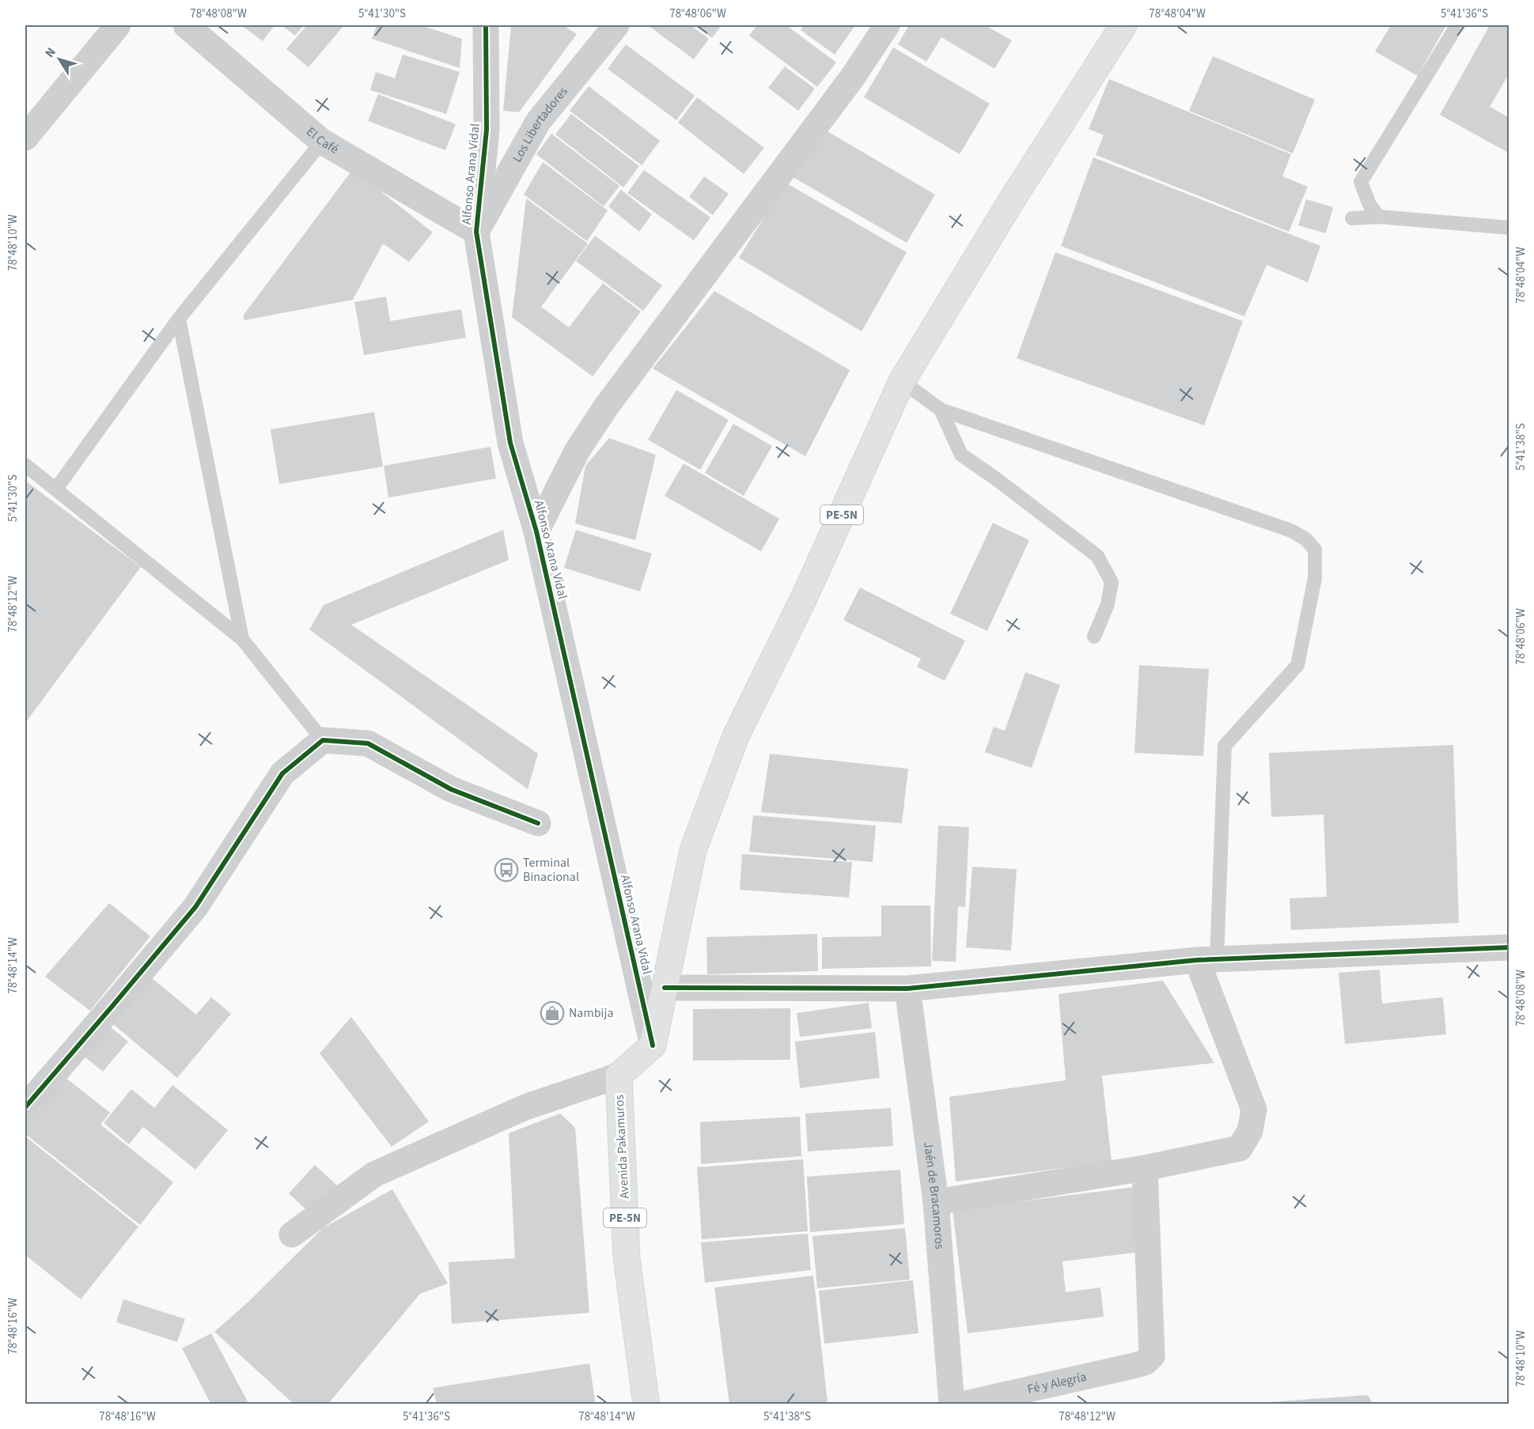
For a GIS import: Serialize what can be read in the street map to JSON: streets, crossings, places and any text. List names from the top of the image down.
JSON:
{
  "streets": {
    "highway": ["PE-5N", "Avenida Pakamuros"],
    "street": [
      "Los Libertadores",
      "El Café",
      "Alfonso Arana Vidal",
      "Jaén de Bracamoros",
      "Fé y Alegría"
    ]
  },
  "crossings": [
    ["Los Libertadores", "El Café"],
    ["Los Libertadores", "Alfonso Arana Vidal"],
    ["El Café", "Alfonso Arana Vidal"],
    ["Alfonso Arana Vidal", "PE-5N"],
    ["Alfonso Arana Vidal", "Avenida Pakamuros"],
    ["PE-5N", "Avenida Pakamuros"]
  ],
  "places": {
    "bus stop": ["Terminal Binacional"],
    "shop": ["Nambija"]
  },
  "north": "top left",
  "coordinates": [
    "78°48'08\"W",
    "5°41'30\"S",
    "78°48'06\"W",
    "78°48'04\"W",
    "5°41'36\"S",
    "78°48'10\"W",
    "5°41'38\"S",
    "78°48'12\"W",
    "78°48'14\"W",
    "78°48'16\"W"
  ]
}
